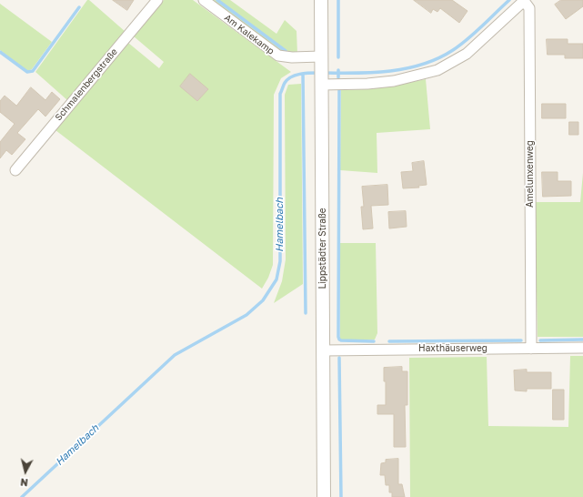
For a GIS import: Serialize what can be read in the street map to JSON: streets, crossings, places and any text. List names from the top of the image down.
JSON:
{
  "streets": {
    "street": [
      "Am Kalekamp",
      "Schmalenbergstraße",
      "Amelunxenweg",
      "Lippstädter Straße",
      "Haxthäuserweg"
    ]
  },
  "crossings": [
    ["Am Kalekamp", "Lippstädter Straße"],
    ["Amelunxenweg", "Haxthäuserweg"],
    ["Lippstädter Straße", "Haxthäuserweg"]
  ],
  "water": ["Hamelbach"],
  "north": "bottom"
}
